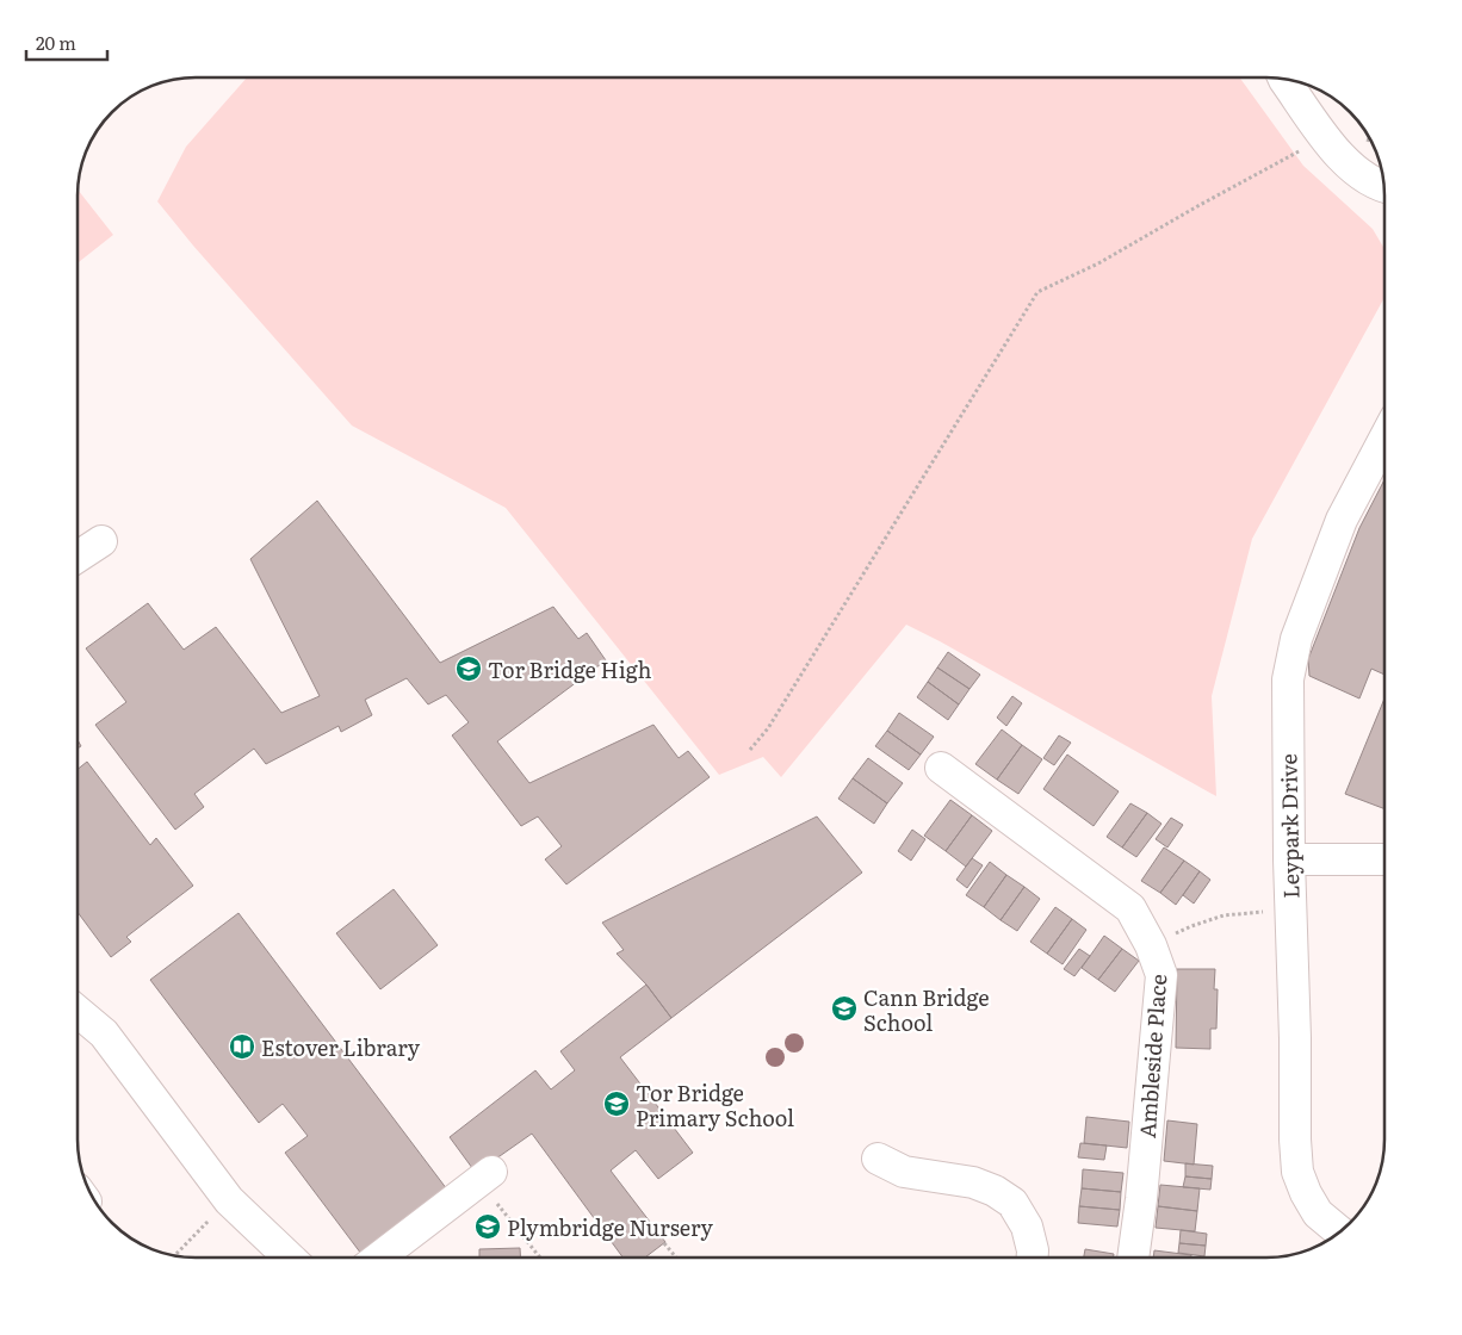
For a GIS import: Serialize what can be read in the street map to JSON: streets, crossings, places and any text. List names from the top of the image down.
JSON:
{
  "streets": {
    "street": ["Leypark Drive", "Ambleside Place"]
  },
  "places": {
    "school or university": [
      "Tor Bridge High",
      "Cann Bridge School",
      "Tor Bridge Primary School",
      "Plymbridge Nursery"
    ],
    "library": ["Estover Library"]
  },
  "scale_bar": "20 m"
}
